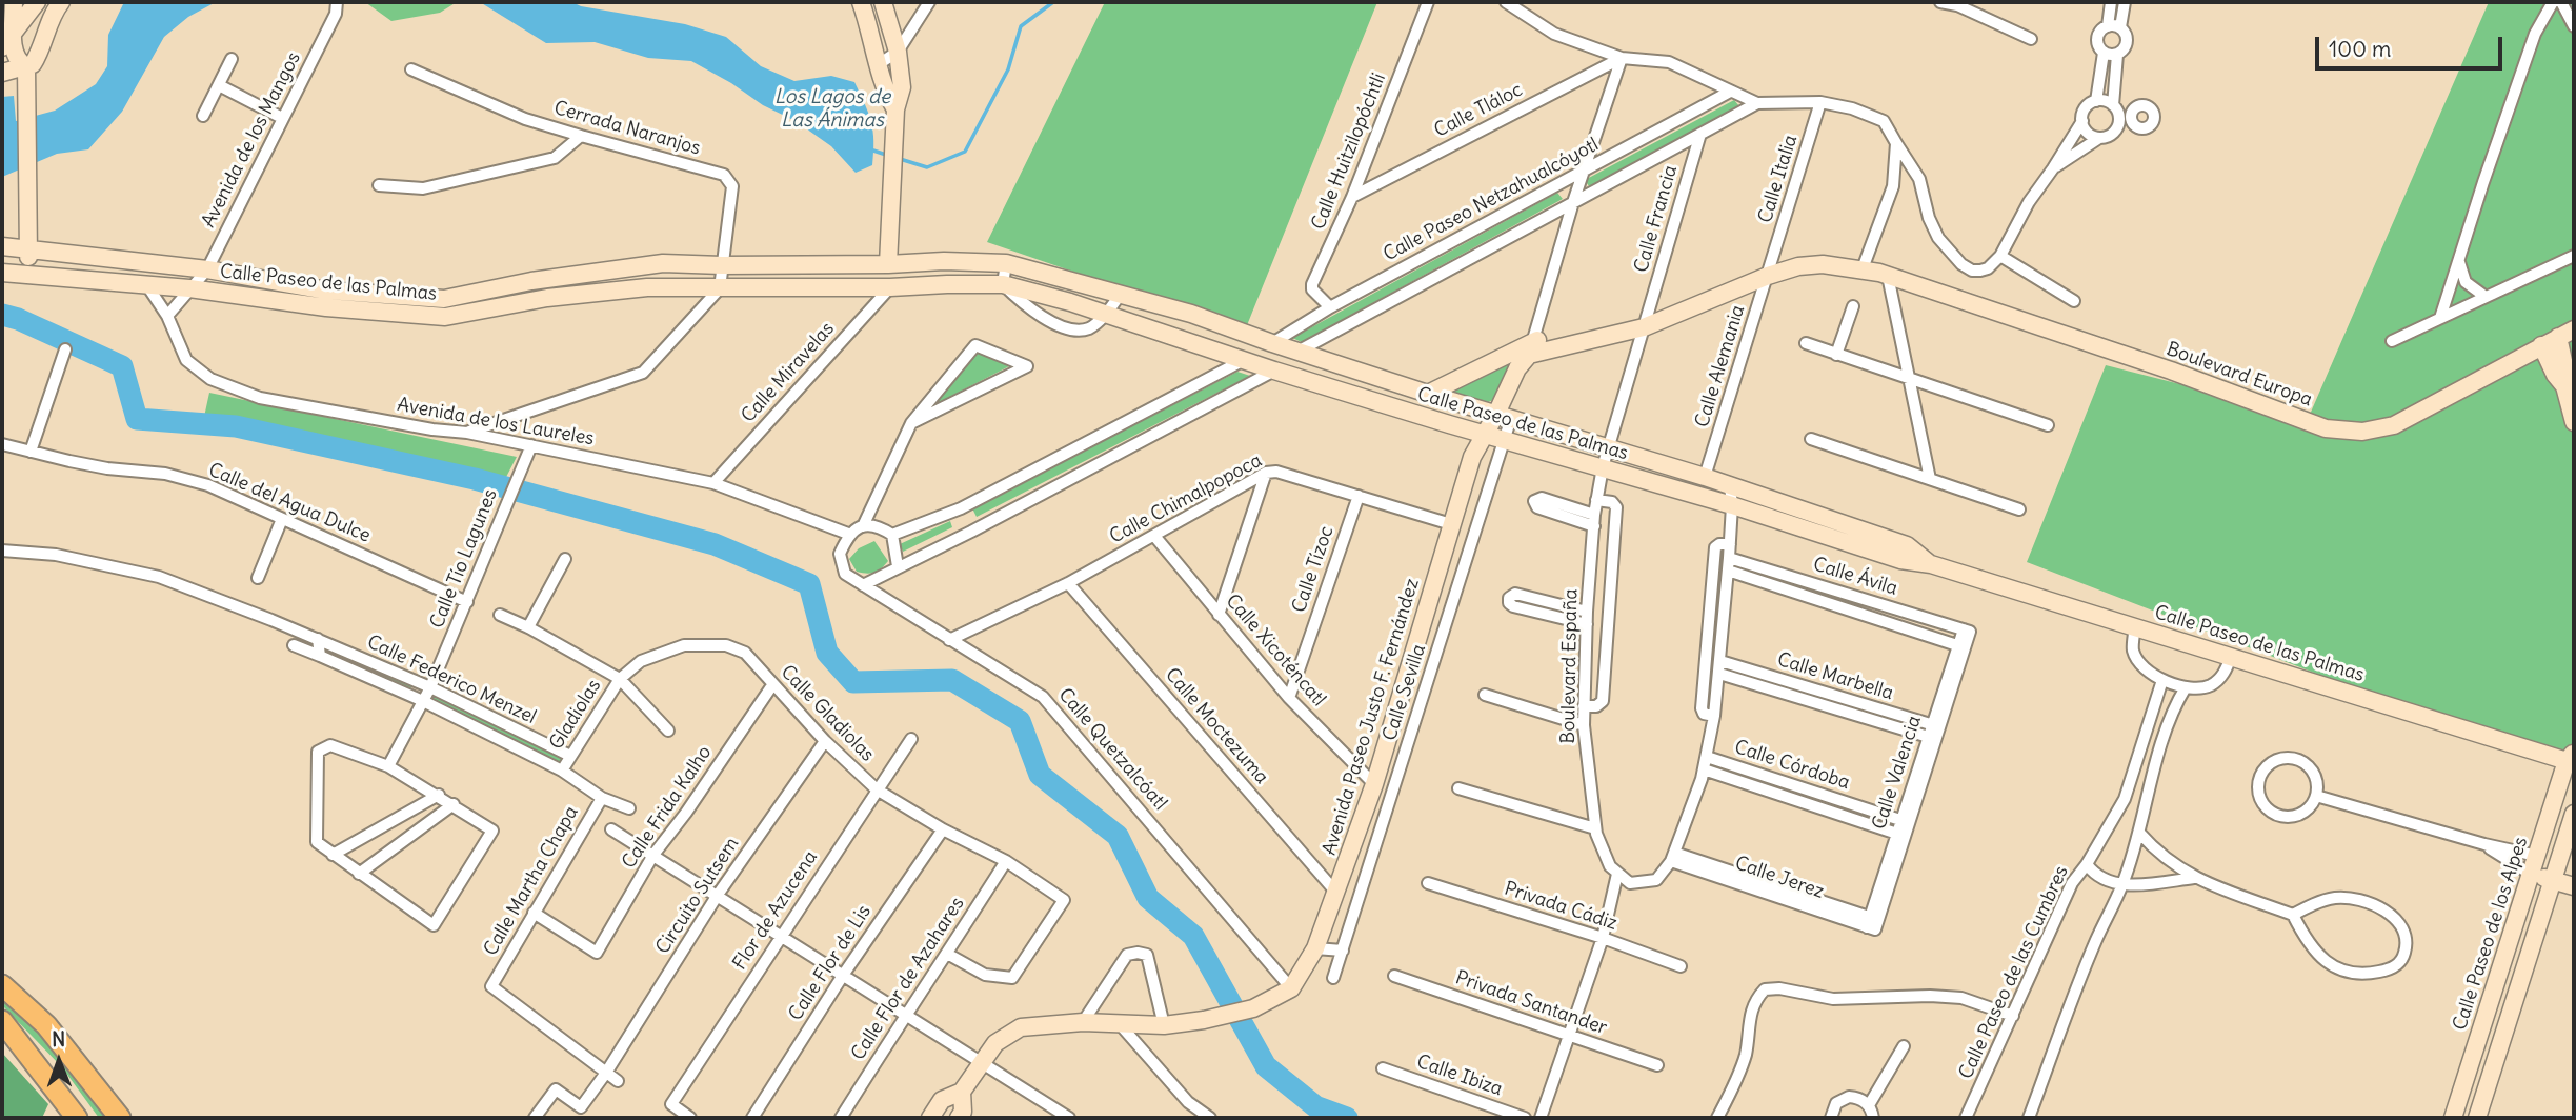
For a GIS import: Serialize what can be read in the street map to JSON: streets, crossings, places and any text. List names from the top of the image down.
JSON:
{
  "streets": {
    "main road": [
      "Calle Paseo de las Palmas",
      "Boulevard Europa",
      "Avenida Paseo Justo F. Fernández",
      "Calle Paseo de los Alpes"
    ],
    "street": [
      "Calle Tláloc",
      "Cerrada Naranjos",
      "Avenida de los Mangos",
      "Calle Huitzilopóchtli",
      "Calle Italia",
      "Calle Paseo Netzahualcóyotl",
      "Calle Francia",
      "Calle Alemania",
      "Calle Miravelas",
      "Avenida de los Laureles",
      "Calle Chimalpopoca",
      "Calle del Agua Dulce",
      "Calle Tío Lagunes",
      "Calle Tízoc",
      "Calle Ávila",
      "Calle Xicoténcatl",
      "Boulevard España",
      "Calle Marbella",
      "Calle Federico Menzel",
      "Calle Sevilla",
      "Calle Gladiolas",
      "Gladiolas",
      "Calle Moctezuma",
      "Calle Quetzalcóatl",
      "Calle Córdoba",
      "Calle Valencia",
      "Calle Frida Kalho",
      "Calle Jerez",
      "Calle Martha Chapa",
      "Circuito Sutsem",
      "Privada Cádiz",
      "Flor de Azucena",
      "Calle Flor de Lis",
      "Calle Paseo de las Cumbres",
      "Calle Flor de Azahares",
      "Privada Santander",
      "Calle Ibiza"
    ]
  },
  "crossings": [
    ["Calle Tláloc", "Calle Huitzilopóchtli"],
    ["Cerrada Naranjos", "Calle Paseo de las Palmas"],
    ["Avenida de los Mangos", "Calle Paseo de las Palmas"],
    ["Calle Huitzilopóchtli", "Calle Paseo Netzahualcóyotl"],
    ["Calle Italia", "Calle Alemania"],
    ["Calle Italia", "Boulevard Europa"],
    ["Calle Paseo Netzahualcóyotl", "Calle Paseo de las Palmas"],
    ["Calle Francia", "Calle Paseo de las Palmas"],
    ["Calle Francia", "Boulevard Europa"],
    ["Calle Francia", "Boulevard España"],
    ["Calle Paseo de las Palmas", "Calle Alemania"],
    ["Calle Paseo de las Palmas", "Calle Miravelas"],
    ["Calle Paseo de las Palmas", "Boulevard Europa"],
    ["Calle Paseo de las Palmas", "Avenida de los Laureles"],
    ["Calle Paseo de las Palmas", "Boulevard España"],
    ["Calle Paseo de las Palmas", "Calle Sevilla"],
    ["Calle Paseo de las Palmas", "Avenida Paseo Justo F. Fernández"],
    ["Calle Paseo de las Palmas", "Calle Paseo de los Alpes"],
    ["Calle Alemania", "Boulevard Europa"],
    ["Calle Miravelas", "Avenida de los Laureles"],
    ["Avenida de los Laureles", "Calle Tío Lagunes"],
    ["Avenida de los Laureles", "Calle Quetzalcóatl"],
    ["Calle Chimalpopoca", "Calle Tízoc"],
    ["Calle Chimalpopoca", "Calle Xicoténcatl"],
    ["Calle Chimalpopoca", "Avenida Paseo Justo F. Fernández"],
    ["Calle Chimalpopoca", "Calle Moctezuma"],
    ["Calle Chimalpopoca", "Calle Quetzalcóatl"],
    ["Calle del Agua Dulce", "Calle Tío Lagunes"],
    ["Calle Tío Lagunes", "Calle Federico Menzel"],
    ["Calle Tízoc", "Calle Xicoténcatl"],
    ["Calle Ávila", "Calle Valencia"],
    ["Calle Xicoténcatl", "Avenida Paseo Justo F. Fernández"],
    ["Calle Marbella", "Calle Valencia"],
    ["Calle Federico Menzel", "Gladiolas"],
    ["Calle Federico Menzel", "Calle Martha Chapa"],
    ["Calle Sevilla", "Avenida Paseo Justo F. Fernández"],
    ["Calle Gladiolas", "Gladiolas"],
    ["Calle Gladiolas", "Calle Frida Kalho"],
    ["Calle Gladiolas", "Circuito Sutsem"],
    ["Calle Gladiolas", "Flor de Azucena"],
    ["Calle Gladiolas", "Calle Flor de Lis"],
    ["Calle Gladiolas", "Calle Flor de Azahares"],
    ["Gladiolas", "Calle Martha Chapa"],
    ["Avenida Paseo Justo F. Fernández", "Calle Moctezuma"],
    ["Avenida Paseo Justo F. Fernández", "Calle Quetzalcóatl"],
    ["Calle Córdoba", "Calle Valencia"],
    ["Calle Valencia", "Calle Jerez"],
    ["Calle Frida Kalho", "Calle Martha Chapa"],
    ["Calle Martha Chapa", "Circuito Sutsem"]
  ],
  "water": ["Los Lagos de Las Ánimas"],
  "scale_bar": "100 m",
  "north": "top"
}
